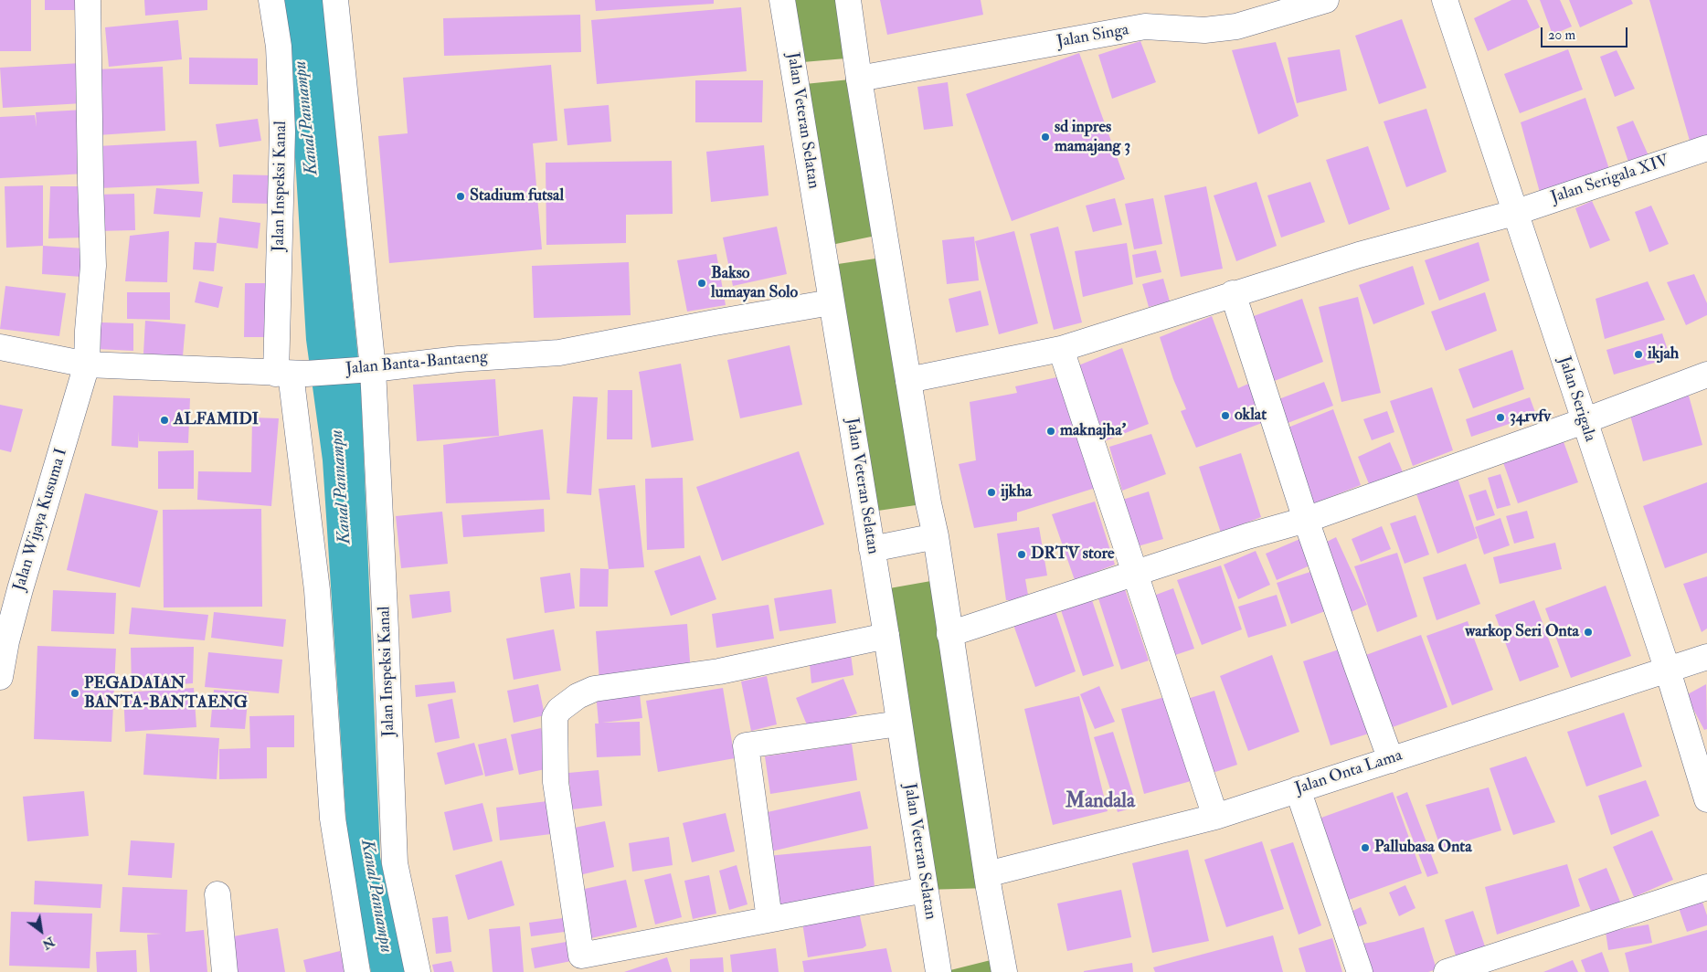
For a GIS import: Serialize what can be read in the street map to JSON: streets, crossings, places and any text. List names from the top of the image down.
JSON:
{
  "streets": {
    "street": [
      "Jalan Singa",
      "Jalan Veteran Selatan",
      "Jalan Serigala XIV",
      "Jalan Inspeksi Kanal",
      "Jalan Banta-Bantaeng",
      "Jalan Serigala",
      "Jalan Wijaya Kusuma I",
      "Jalan Onta Lama"
    ]
  },
  "crossings": [
    ["Jalan Veteran Selatan", "Jalan Banta-Bantaeng"],
    ["Jalan Serigala XIV", "Jalan Serigala"],
    ["Jalan Inspeksi Kanal", "Jalan Banta-Bantaeng"],
    ["Jalan Banta-Bantaeng", "Jalan Wijaya Kusuma I"],
    ["Jalan Serigala", "Jalan Onta Lama"]
  ],
  "districts": ["Mandala"],
  "water": ["Kanal Pannampu"],
  "places": [
    "sd inpres mamajang 3",
    "Stadium futsal",
    "Bakso lumayan Solo",
    "ikjah",
    "oklat",
    "34rvfv",
    "ALFAMIDI",
    "maknajha'",
    "ijkha",
    "DRTV store",
    "warkop Seri Onta",
    "PEGADAIAN BANTA-BANTAENG",
    "Pallubasa Onta"
  ],
  "scale_bar": "20 m",
  "north": "bottom right"
}
